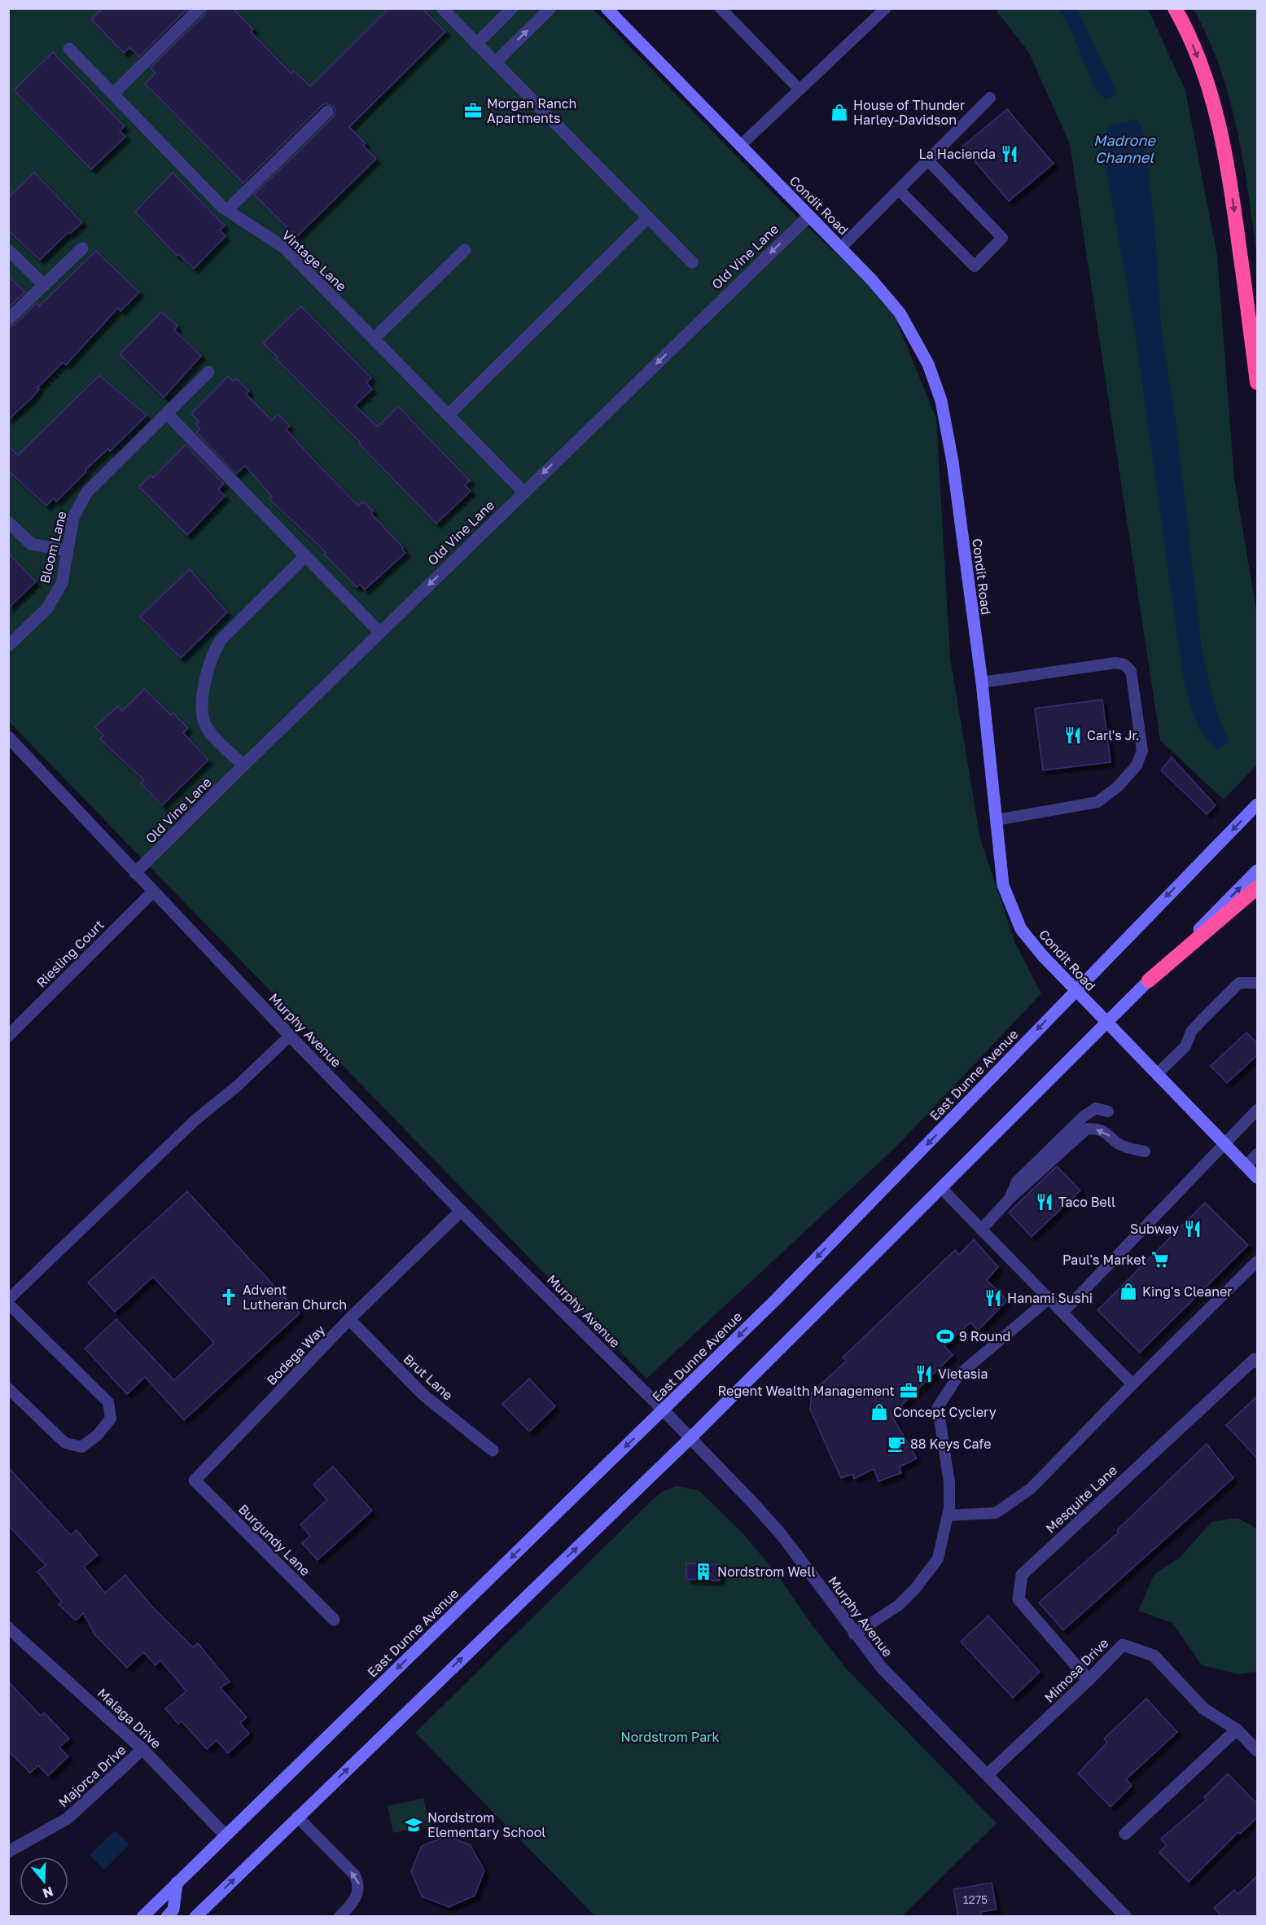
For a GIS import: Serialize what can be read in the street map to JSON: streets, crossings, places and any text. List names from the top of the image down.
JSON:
{
  "streets": {
    "main road": ["Condit Road", "East Dunne Avenue"],
    "street": [
      "Old Vine Lane",
      "Vintage Lane",
      "Bloom Lane",
      "Riesling Court",
      "Murphy Avenue",
      "Bodega Way",
      "Brut Lane",
      "Mesquite Lane",
      "Burgundy Lane",
      "Mimosa Drive",
      "Malaga Drive",
      "Majorca Drive"
    ]
  },
  "crossings": [
    ["Condit Road", "Old Vine Lane"],
    ["Condit Road", "East Dunne Avenue"],
    ["Old Vine Lane", "Vintage Lane"],
    ["Old Vine Lane", "Murphy Avenue"],
    ["Riesling Court", "Murphy Avenue"],
    ["Murphy Avenue", "East Dunne Avenue"],
    ["Murphy Avenue", "Bodega Way"],
    ["Murphy Avenue", "Mimosa Drive"],
    ["East Dunne Avenue", "Malaga Drive"],
    ["Bodega Way", "Brut Lane"],
    ["Bodega Way", "Burgundy Lane"],
    ["Mesquite Lane", "Mimosa Drive"],
    ["Malaga Drive", "Majorca Drive"]
  ],
  "water": ["Madrone Channel"],
  "parks": ["Nordstrom Park"],
  "places": {
    "office": ["Morgan Ranch Apartments", "Regent Wealth Management"],
    "shop": ["House of Thunder Harley-Davidson", "King's Cleaner", "Concept Cyclery"],
    "restaurant": [
      "La Hacienda",
      "Carl's Jr.",
      "Taco Bell",
      "Subway",
      "Hanami Sushi",
      "Vietasia"
    ],
    "supermarket": ["Paul's Market"],
    "church": ["Advent Lutheran Church"],
    "sports": ["9 Round"],
    "cafe": ["88 Keys Cafe"],
    "building": ["Nordstrom Well"],
    "school or university": ["Nordstrom Elementary School"]
  },
  "house_numbers": ["1275"],
  "north": "bottom"
}
